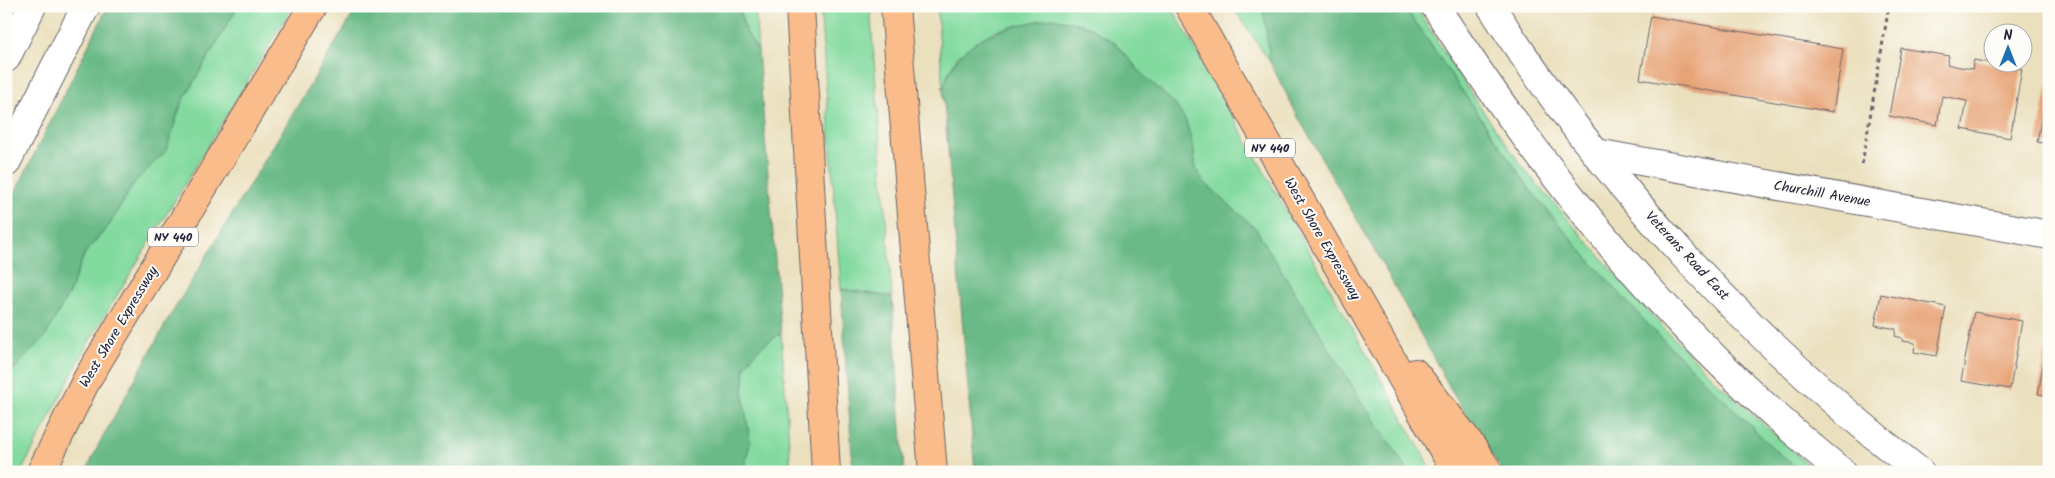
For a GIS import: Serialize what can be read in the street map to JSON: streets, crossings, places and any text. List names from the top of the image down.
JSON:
{
  "streets": {
    "highway": ["NY 440", "West Shore Expressway"],
    "street": ["Churchill Avenue", "Veterans Road East"]
  },
  "crossings": [
    ["Churchill Avenue", "Veterans Road East"]
  ],
  "north": "top"
}
